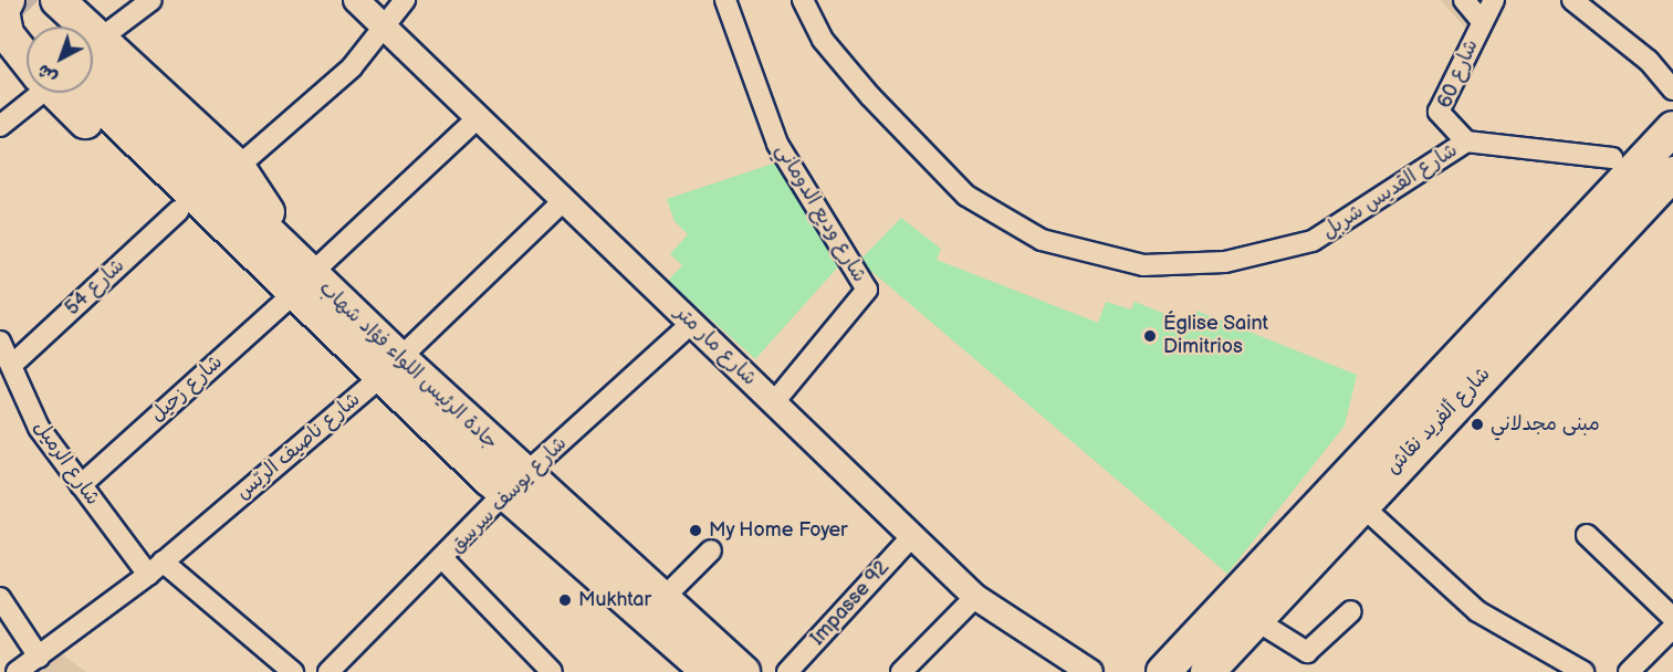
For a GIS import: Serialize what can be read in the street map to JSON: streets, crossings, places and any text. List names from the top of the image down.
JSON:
{
  "streets": {
    "highway": ["جادة الرئيس اللواء فؤاد شهاب", "شارع ألفريد نقاش"],
    "street": [
      "شارع 60",
      "شارع القديس شربل",
      "شارع وديع الدوماني",
      "شارع 54",
      "شارع مار متر",
      "شارع زحيل",
      "شارع ناصيف الريّس",
      "شارع الرميل",
      "شارع يوسف سرسق",
      "Impasse 92"
    ]
  },
  "crossings": [
    ["شارع 60", "شارع القديس شربل"],
    ["شارع وديع الدوماني", "شارع مار متر"],
    ["شارع 54", "شارع الرميل"],
    ["شارع مار متر", "شارع زحيل"],
    ["شارع مار متر", "شارع ناصيف الريّس"],
    ["شارع مار متر", "شارع يوسف سرسق"],
    ["شارع مار متر", "Impasse 92"],
    ["جادة الرئيس اللواء فؤاد شهاب", "شارع زحيل"],
    ["جادة الرئيس اللواء فؤاد شهاب", "شارع ناصيف الريّس"],
    ["جادة الرئيس اللواء فؤاد شهاب", "شارع يوسف سرسق"],
    ["شارع زحيل", "شارع الرميل"],
    ["شارع ناصيف الريّس", "شارع الرميل"]
  ],
  "places": [
    "Église Saint Dimitrios",
    "مبنى مجدلاني",
    "My Home Foyer",
    "Mukhtar"
  ],
  "north": "bottom left"
}
